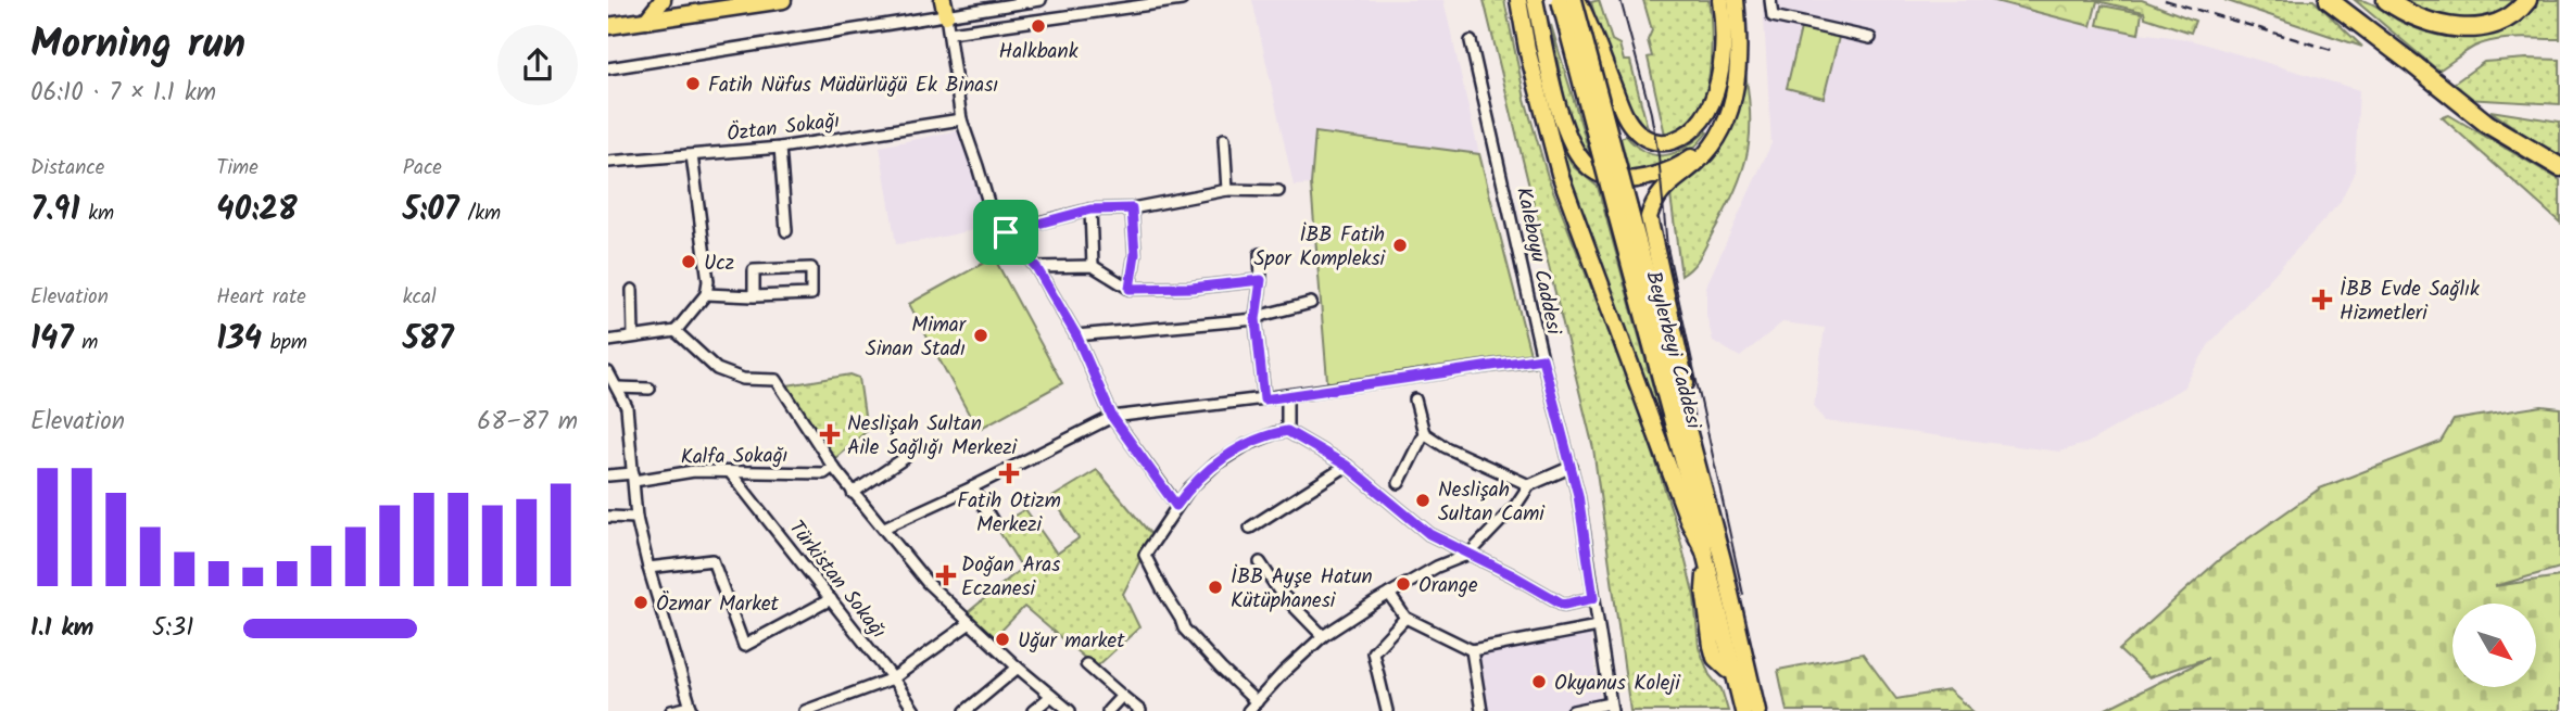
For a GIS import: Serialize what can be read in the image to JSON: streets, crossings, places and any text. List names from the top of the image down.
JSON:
{
  "streets": {
    "main road": ["Beylerbeyi Caddesi"],
    "street": [
      "Öztan Sokağı",
      "Kaleboyu Caddesi",
      "Kalfa Sokağı",
      "Türkistan Sokağı"
    ]
  },
  "crossings": [
    ["Kalfa Sokağı", "Türkistan Sokağı"]
  ],
  "places": {
    "other": [
      "Halkbank",
      "Fatih Nüfus Müdürlüğü Ek Binası",
      "İBB Fatih Spor Kompleksi",
      "Ucz",
      "Mimar Sinan Stadı",
      "Neslişah Sultan Cami",
      "Orange",
      "İBB Ayşe Hatun Kütüphanesi",
      "Özmar Market",
      "Uğur market",
      "Okyanus Koleji"
    ],
    "health": [
      "İBB Evde Sağlık Hizmetleri",
      "Neslişah Sultan Aile Sağlığı Merkezi",
      "Fatih Otizm Merkezi",
      "Doğan Aras Eczanesi"
    ]
  },
  "north": "bottom right",
  "page": {
    "heading": ["Morning run", "06:10 · 7 × 1.1 km"],
    "stats": [
      ["Distance", "7.91 km"],
      ["Time", "40:28"],
      ["Pace", "5:07 /km"],
      ["Elevation", "147 m"],
      ["Heart rate", "134 bpm"],
      ["kcal", "587"]
    ],
    "chart": ["Elevation", "68–87 m"],
    "list": [
      {
        "name": "1.1 km",
        "note": "5:31"
      }
    ]
  }
}
